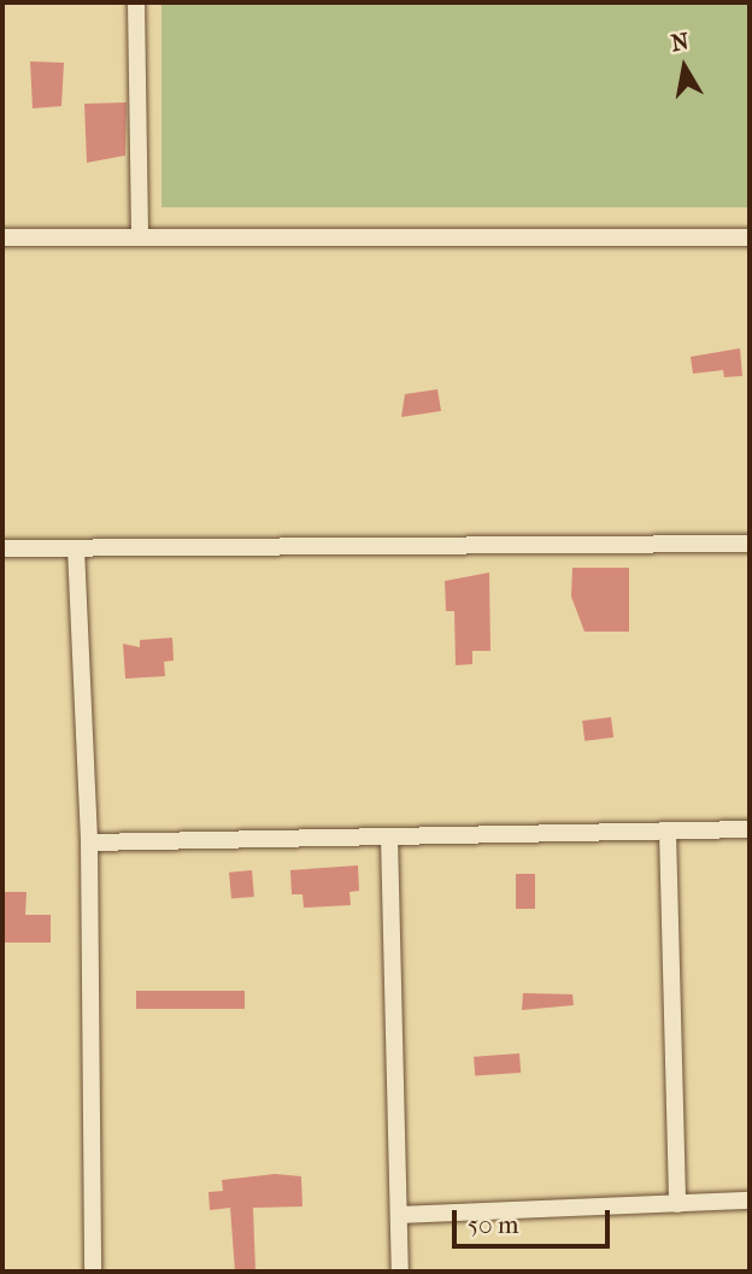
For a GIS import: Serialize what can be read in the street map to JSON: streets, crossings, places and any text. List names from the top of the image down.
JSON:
{
  "scale_bar": "50 m",
  "north": "top"
}
